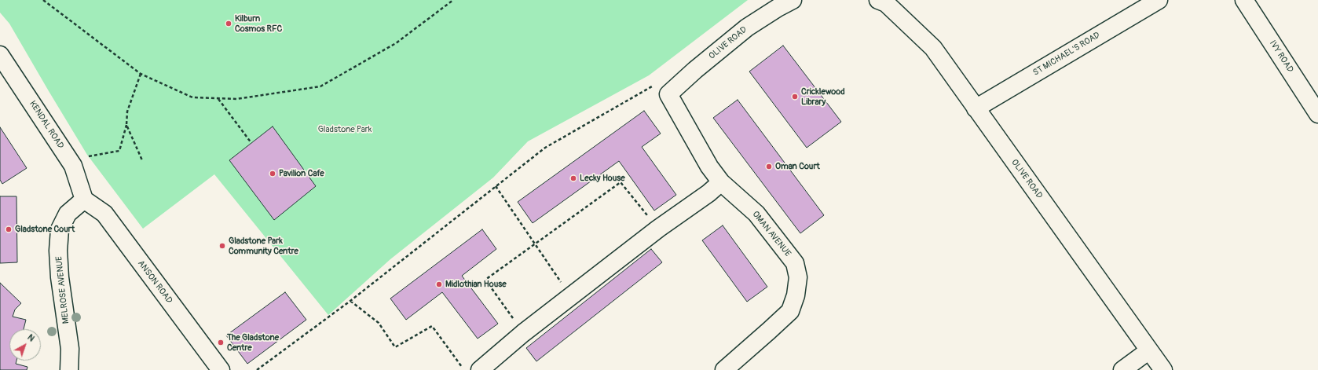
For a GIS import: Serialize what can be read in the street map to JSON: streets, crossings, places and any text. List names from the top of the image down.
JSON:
{
  "streets": {
    "street": [
      "OLIVE ROAD",
      "ST MICHAEL'S ROAD",
      "IVY ROAD",
      "KENDAL ROAD",
      "OMAN AVENUE",
      "ANSON ROAD",
      "MELROSE AVENUE"
    ]
  },
  "crossings": [
    ["OLIVE ROAD", "ST MICHAEL'S ROAD"],
    ["OLIVE ROAD", "OMAN AVENUE"],
    ["KENDAL ROAD", "ANSON ROAD"],
    ["KENDAL ROAD", "MELROSE AVENUE"],
    ["ANSON ROAD", "MELROSE AVENUE"]
  ],
  "parks": ["Gladstone Park"],
  "places": [
    "Kilburn Cosmos RFC",
    "Cricklewood Library",
    "Oman Court",
    "Pavilion Cafe",
    "Lecky House",
    "Gladstone Court",
    "Gladstone Park Community Centre",
    "Midlothian House",
    "The Gladstone Centre"
  ],
  "north": "top right"
}
